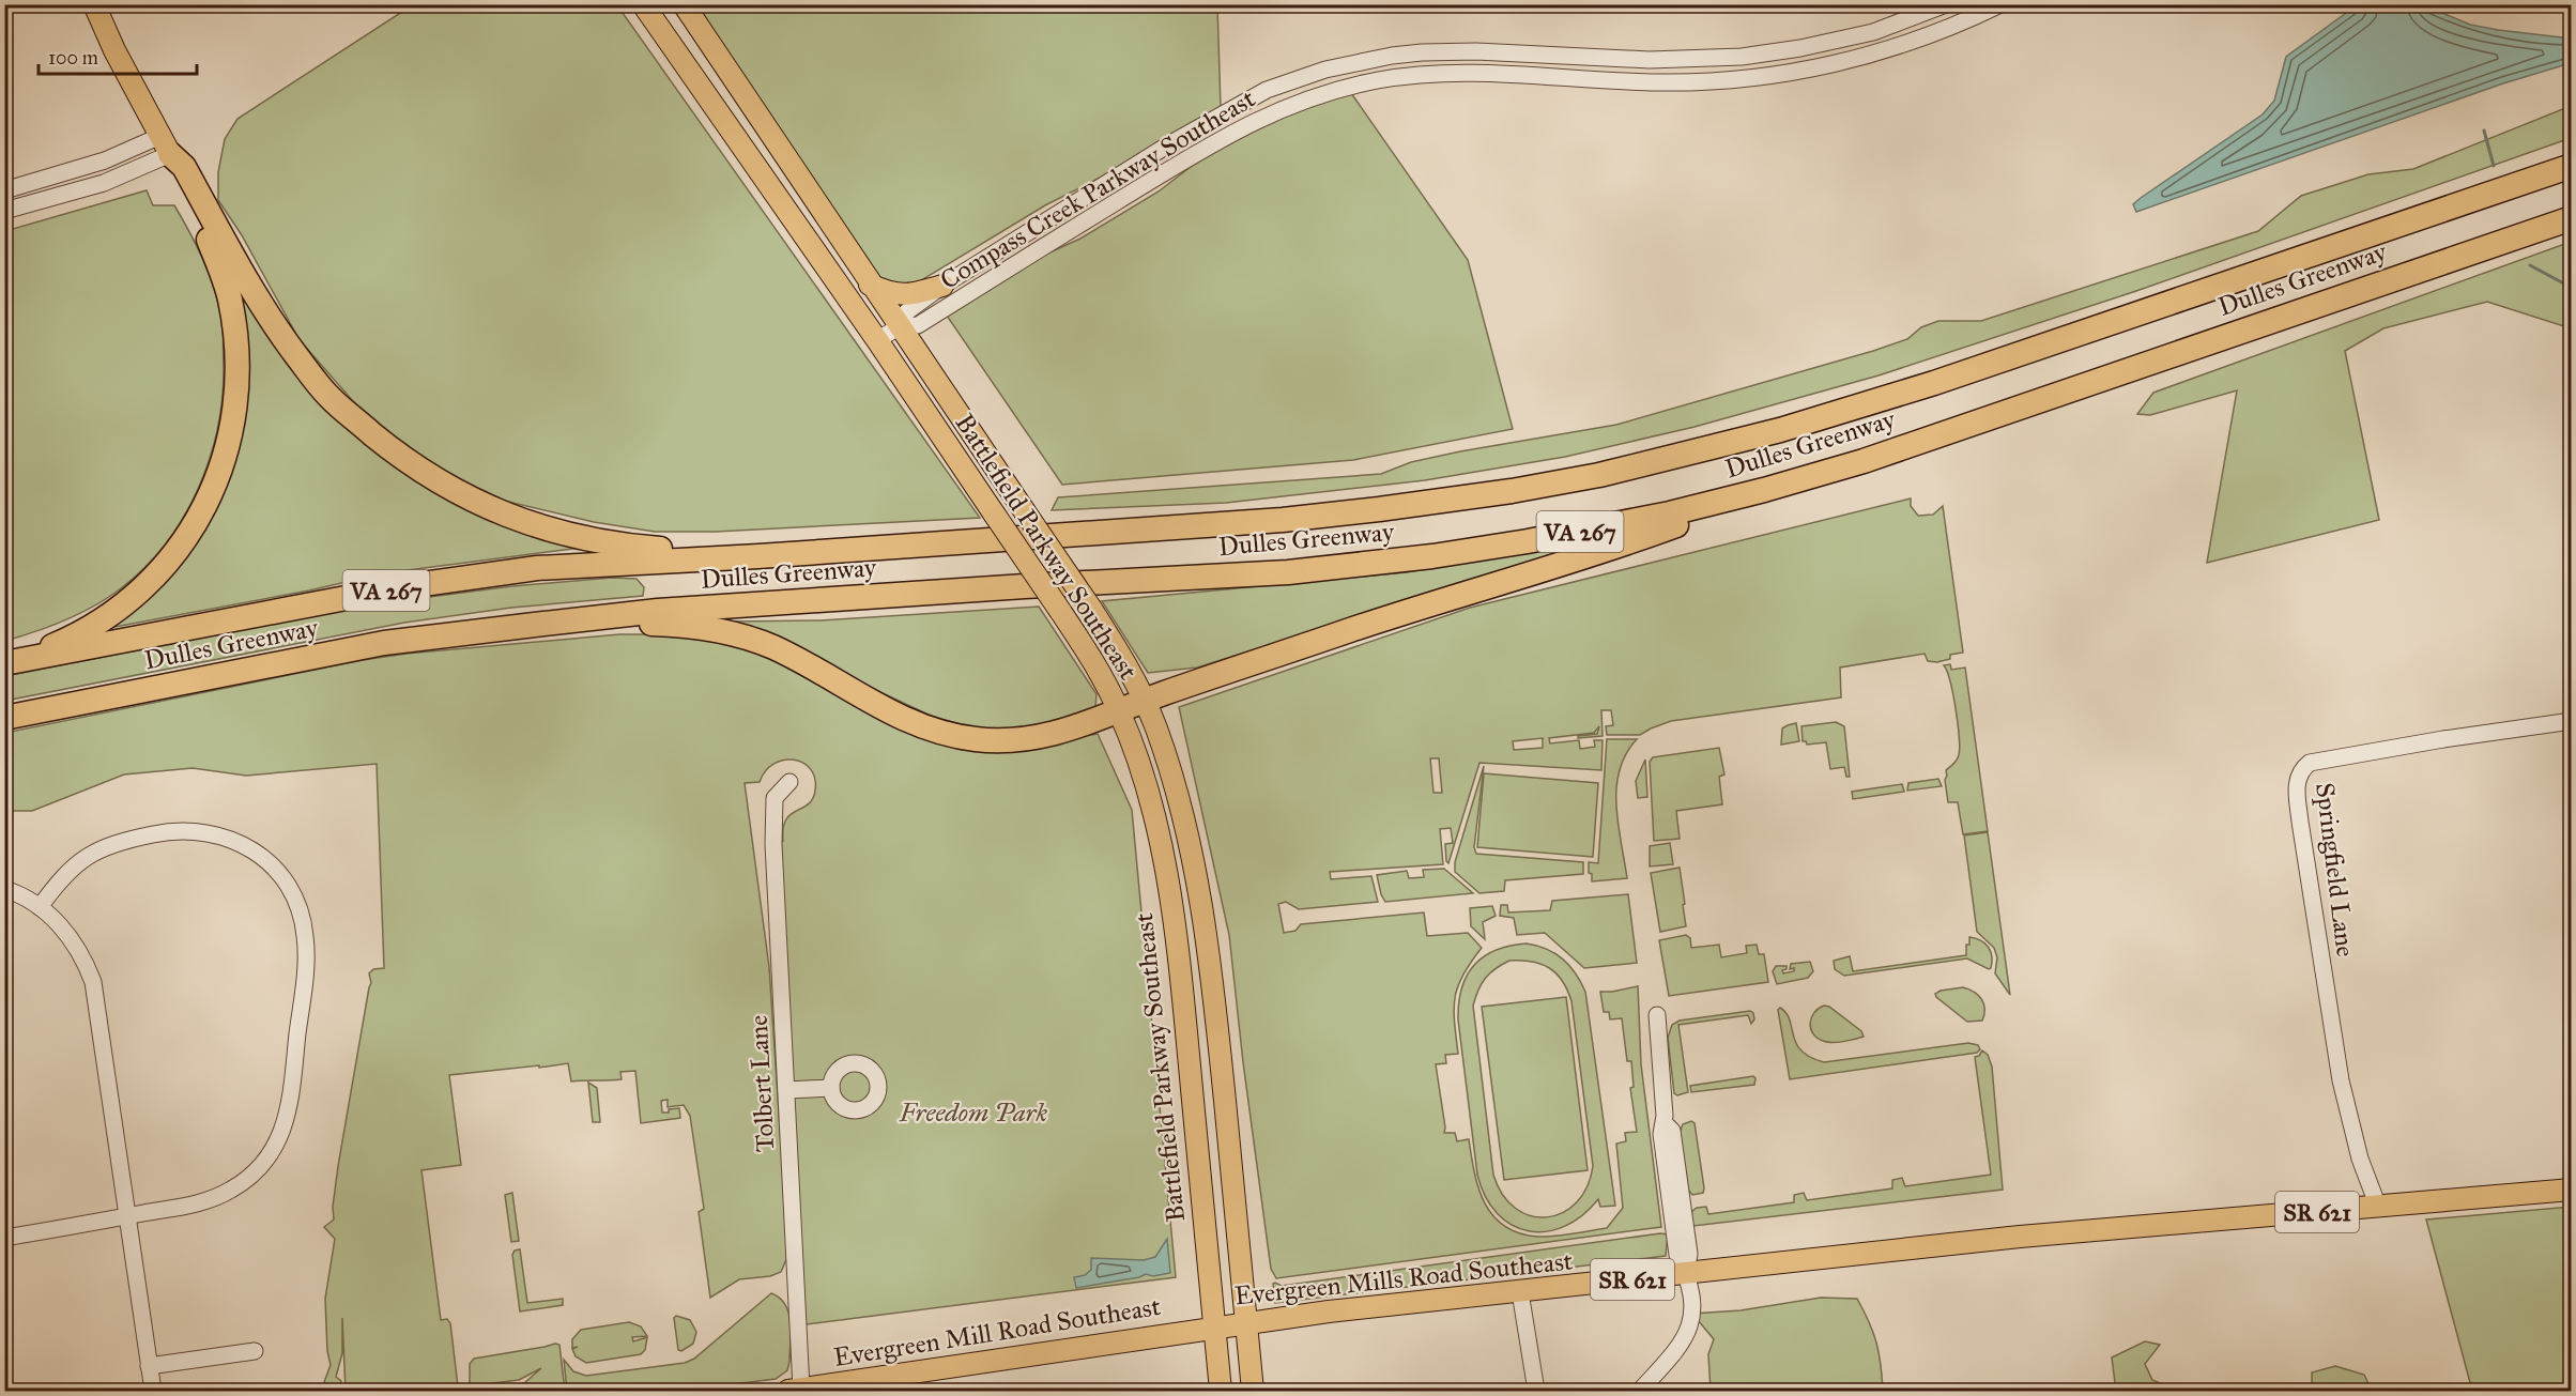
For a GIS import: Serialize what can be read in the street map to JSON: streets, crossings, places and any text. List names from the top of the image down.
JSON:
{
  "streets": {
    "highway": ["Dulles Greenway", "VA 267"],
    "main road": [
      "Battlefield Parkway Southeast",
      "SR 621",
      "Evergreen Mills Road Southeast",
      "Evergreen Mill Road Southeast"
    ],
    "street": ["Compass Creek Parkway Southeast", "Springfield Lane", "Tolbert Lane"]
  },
  "crossings": [
    ["Compass Creek Parkway Southeast", "Battlefield Parkway Southeast"],
    ["Battlefield Parkway Southeast", "Evergreen Mills Road Southeast"],
    ["Battlefield Parkway Southeast", "Evergreen Mill Road Southeast"],
    ["Springfield Lane", "SR 621"],
    ["Springfield Lane", "Evergreen Mills Road Southeast"],
    ["Tolbert Lane", "Evergreen Mill Road Southeast"],
    ["SR 621", "Evergreen Mills Road Southeast"],
    ["Evergreen Mills Road Southeast", "Evergreen Mill Road Southeast"]
  ],
  "parks": ["Freedom Park"],
  "scale_bar": "100 m"
}
